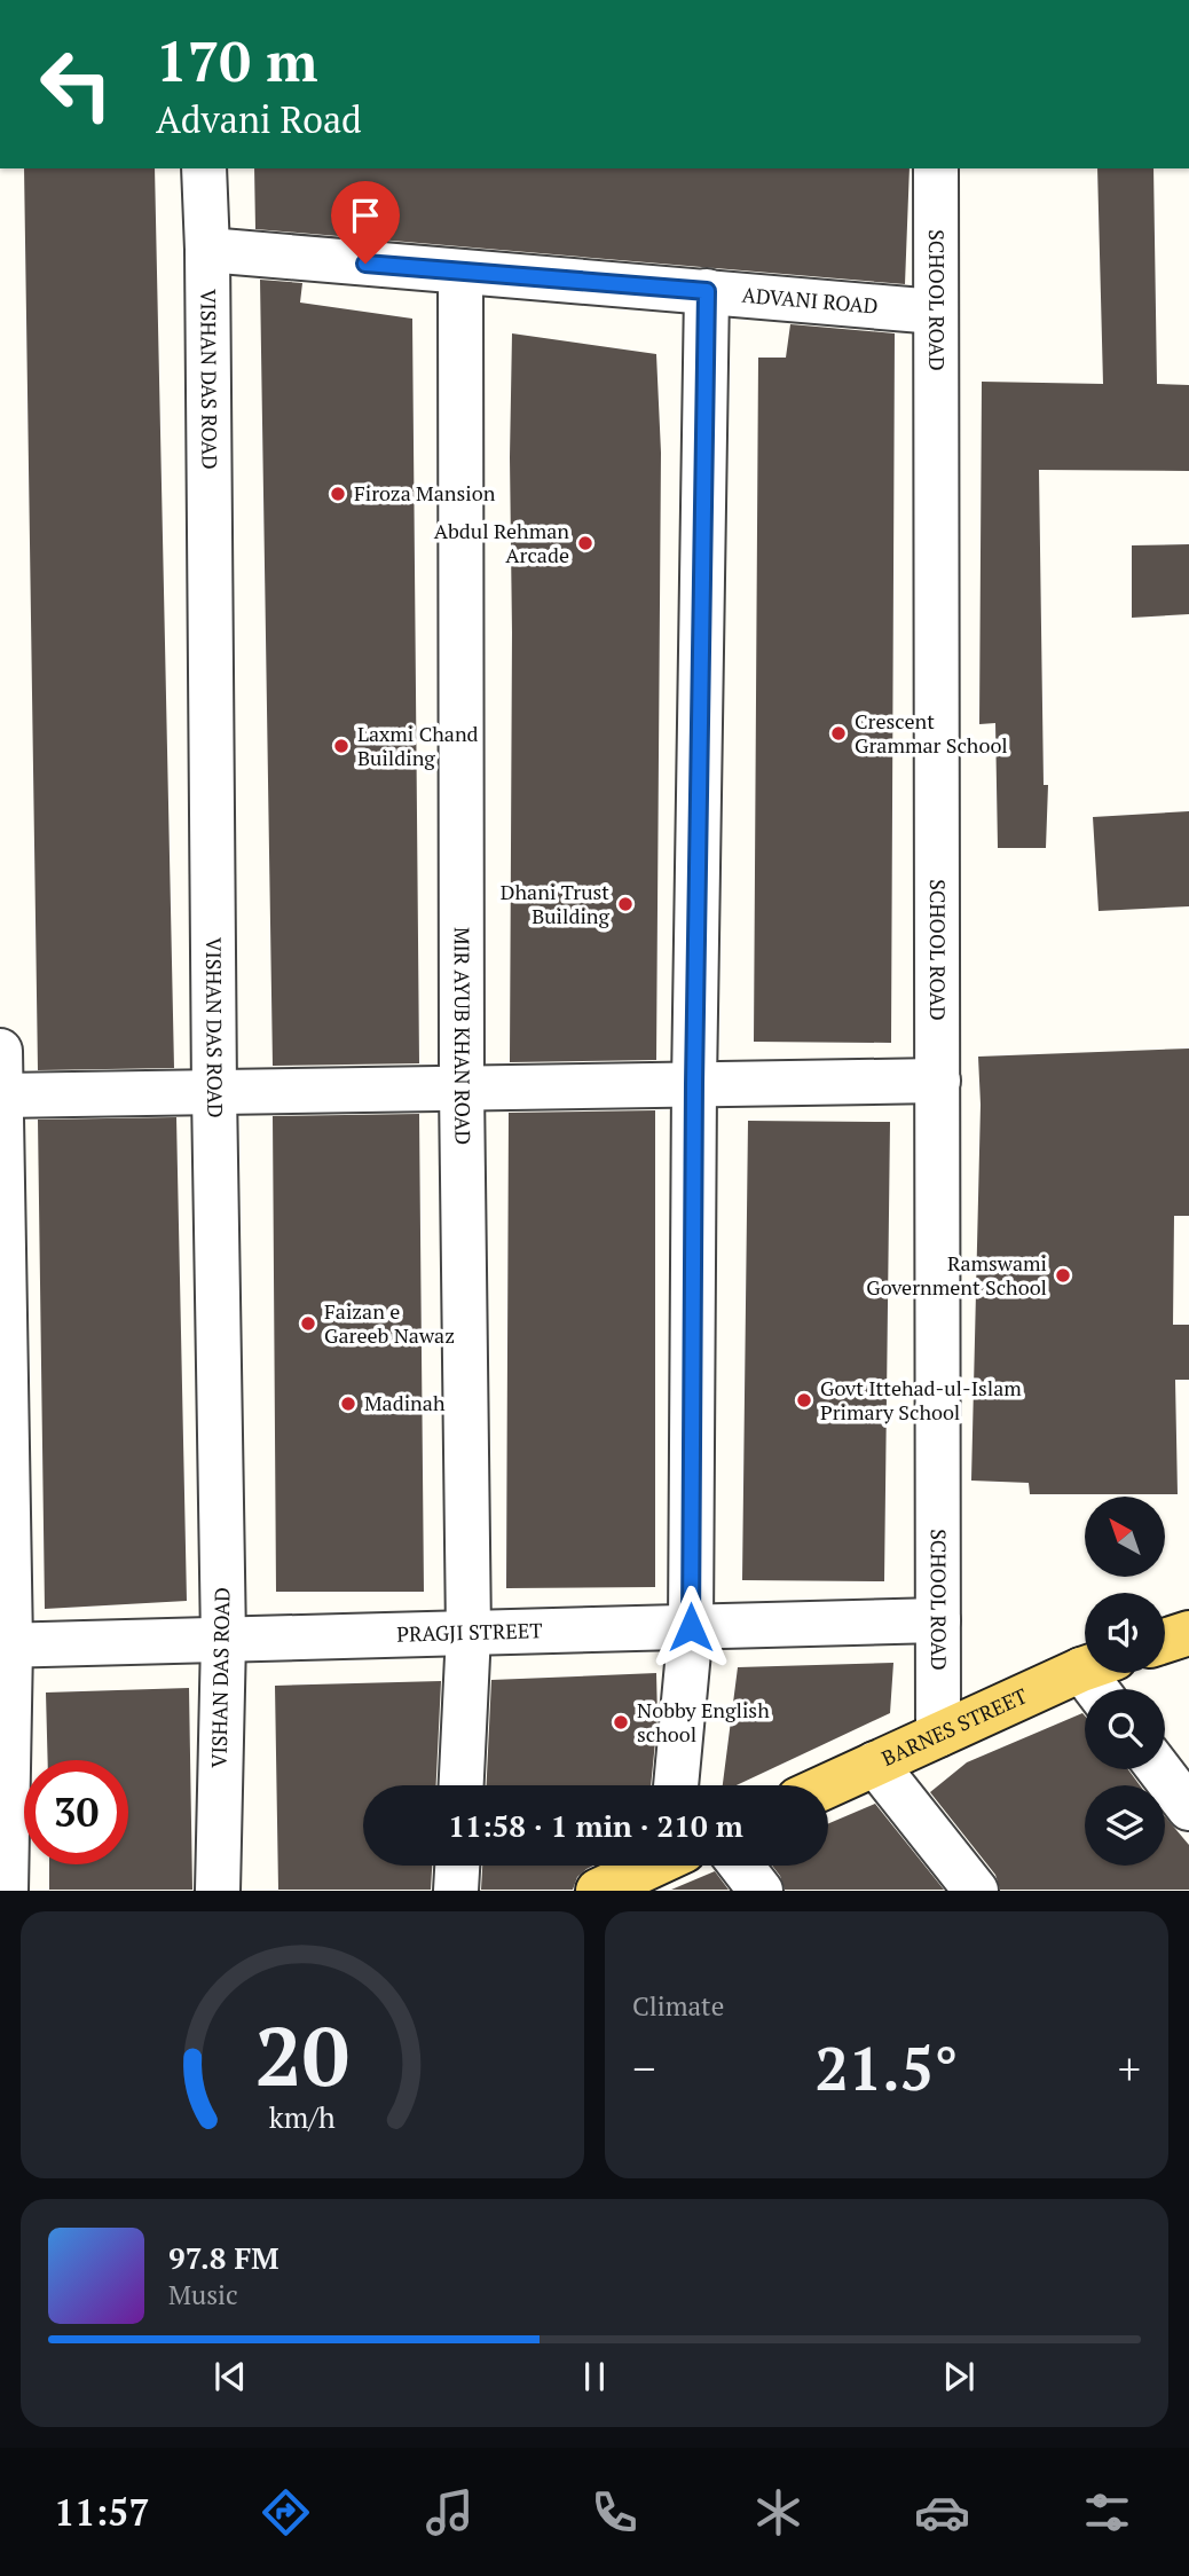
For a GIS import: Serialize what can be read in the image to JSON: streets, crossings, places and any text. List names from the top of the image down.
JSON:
{
  "streets": {
    "main road": ["BARNES STREET"],
    "street": [
      "SCHOOL ROAD",
      "ADVANI ROAD",
      "VISHAN DAS ROAD",
      "MIR AYUB KHAN ROAD",
      "PRAGJI STREET"
    ]
  },
  "crossings": [
    ["SCHOOL ROAD", "ADVANI ROAD"],
    ["SCHOOL ROAD", "PRAGJI STREET"],
    ["SCHOOL ROAD", "BARNES STREET"],
    ["ADVANI ROAD", "VISHAN DAS ROAD"],
    ["ADVANI ROAD", "MIR AYUB KHAN ROAD"],
    ["VISHAN DAS ROAD", "PRAGJI STREET"],
    ["MIR AYUB KHAN ROAD", "PRAGJI STREET"]
  ],
  "places": [
    "Firoza Mansion",
    "Abdul Rehman Arcade",
    "Crescent Grammar School",
    "Laxmi Chand Building",
    "Dhani Trust Building",
    "Ramswami Government School",
    "Faizan e Gareeb Nawaz",
    "Govt Ittehad-ul-Islam Primary School",
    "Madinah",
    "Nobby English school"
  ],
  "north": "top left",
  "page": {
    "turn": ["170 m", "Advani Road"],
    "limit": "30",
    "trip": "11:58 · 1 min · 210 m",
    "tile": "Climate",
    "heat": ["−", "21.5°", "+"],
    "song": ["97.8 FM", "Music"],
    "tabs": "11:57",
    "gauge": ["20", "km/h"]
  }
}
